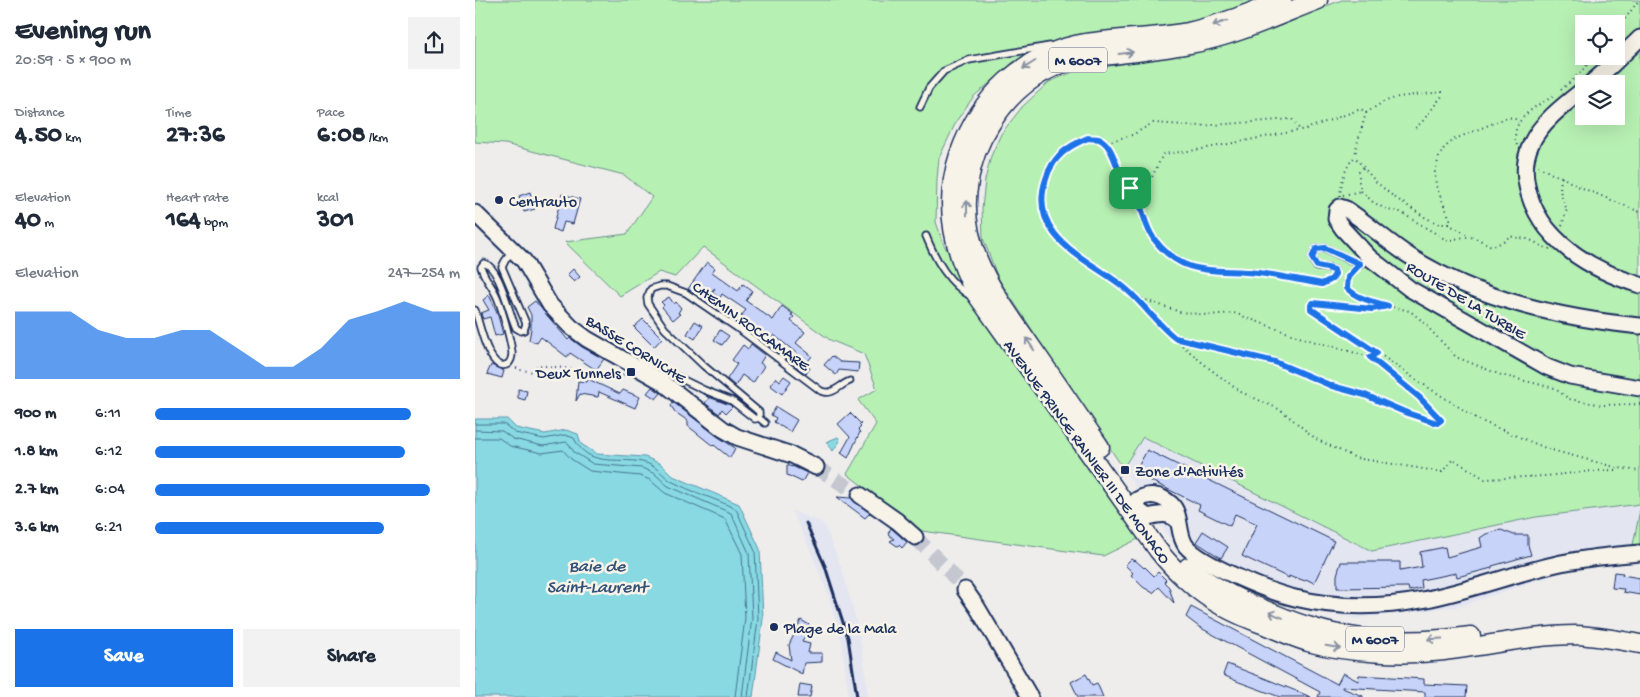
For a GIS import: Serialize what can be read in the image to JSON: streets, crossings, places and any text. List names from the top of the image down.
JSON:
{
  "streets": {
    "main road": ["M 6007", "AVENUE PRINCE RAINIER III DE MONACO"],
    "street": ["ROUTE DE LA TURBIE", "BASSE CORNICHE"],
    "lane": ["CHEMIN ROCCAMARE"]
  },
  "crossings": [
    ["M 6007", "AVENUE PRINCE RAINIER III DE MONACO"]
  ],
  "water": ["Baie de Saint-Laurent"],
  "places": {
    "other": ["Centrauto", "Plage de la Mala"],
    "transit": ["Deux Tunnels", "Zone d'Activités"]
  },
  "page": {
    "heading": ["Evening run", "20:59 · 5 × 900 m"],
    "stats": [
      ["Distance", "4.50 km"],
      ["Time", "27:36"],
      ["Pace", "6:08 /km"],
      ["Elevation", "40 m"],
      ["Heart rate", "164 bpm"],
      ["kcal", "301"]
    ],
    "chart": ["Elevation", "247–254 m"],
    "list": [
      {
        "name": "900 m",
        "note": "6:11"
      },
      {
        "name": "1.8 km",
        "note": "6:12"
      },
      {
        "name": "2.7 km",
        "note": "6:04"
      },
      {
        "name": "3.6 km",
        "note": "6:21"
      }
    ],
    "buttons": ["Save", "Share"]
  }
}
